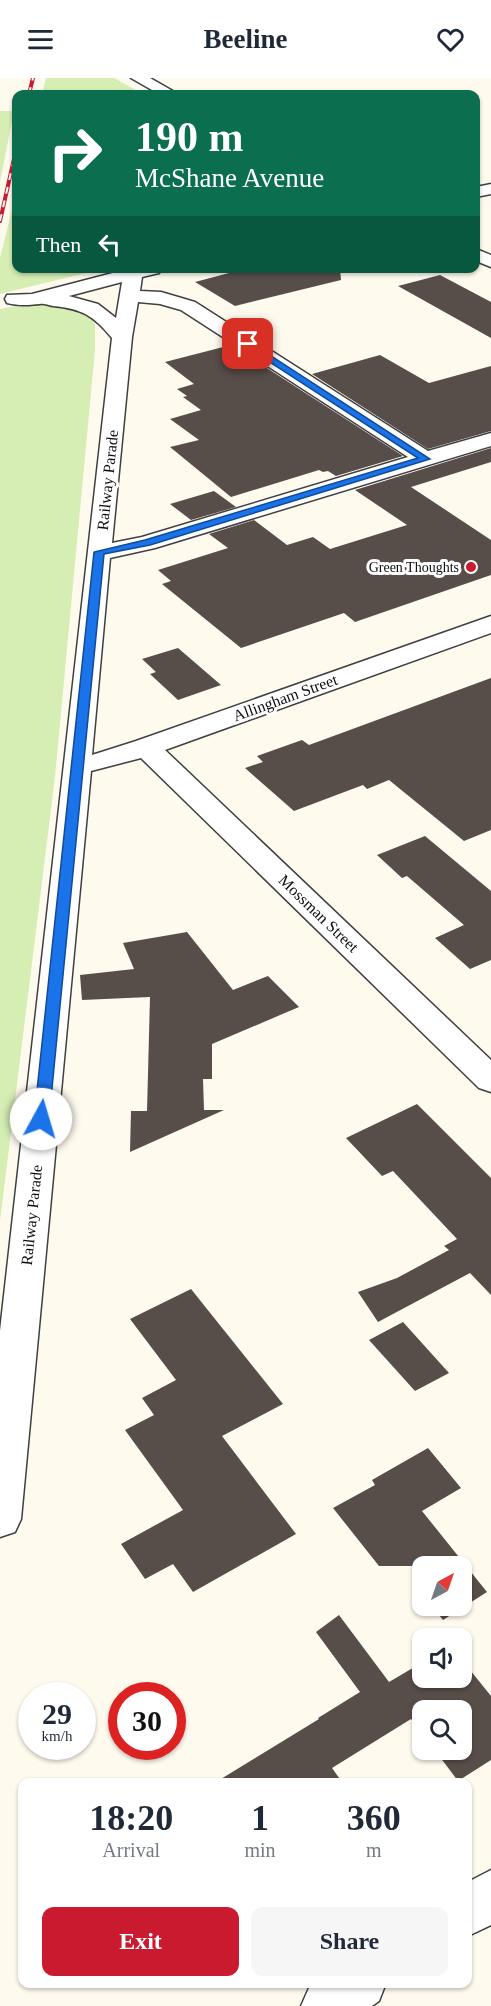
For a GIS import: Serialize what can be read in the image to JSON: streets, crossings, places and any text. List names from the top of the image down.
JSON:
{
  "streets": {
    "street": ["Railway Parade", "Allingham Street", "Mossman Street"]
  },
  "crossings": [
    ["Railway Parade", "Allingham Street"],
    ["Allingham Street", "Mossman Street"]
  ],
  "places": ["Green Thoughts"],
  "north": "top right",
  "page": {
    "header": "Beeline",
    "turn": ["190 m", "McShane Avenue"],
    "then": "Then",
    "speed": "29 km/h",
    "limit": "30",
    "eta": [
      "18:20",
      "Arrival",
      "1",
      "min",
      "360",
      "m"
    ],
    "buttons": ["Exit", "Share"]
  }
}
